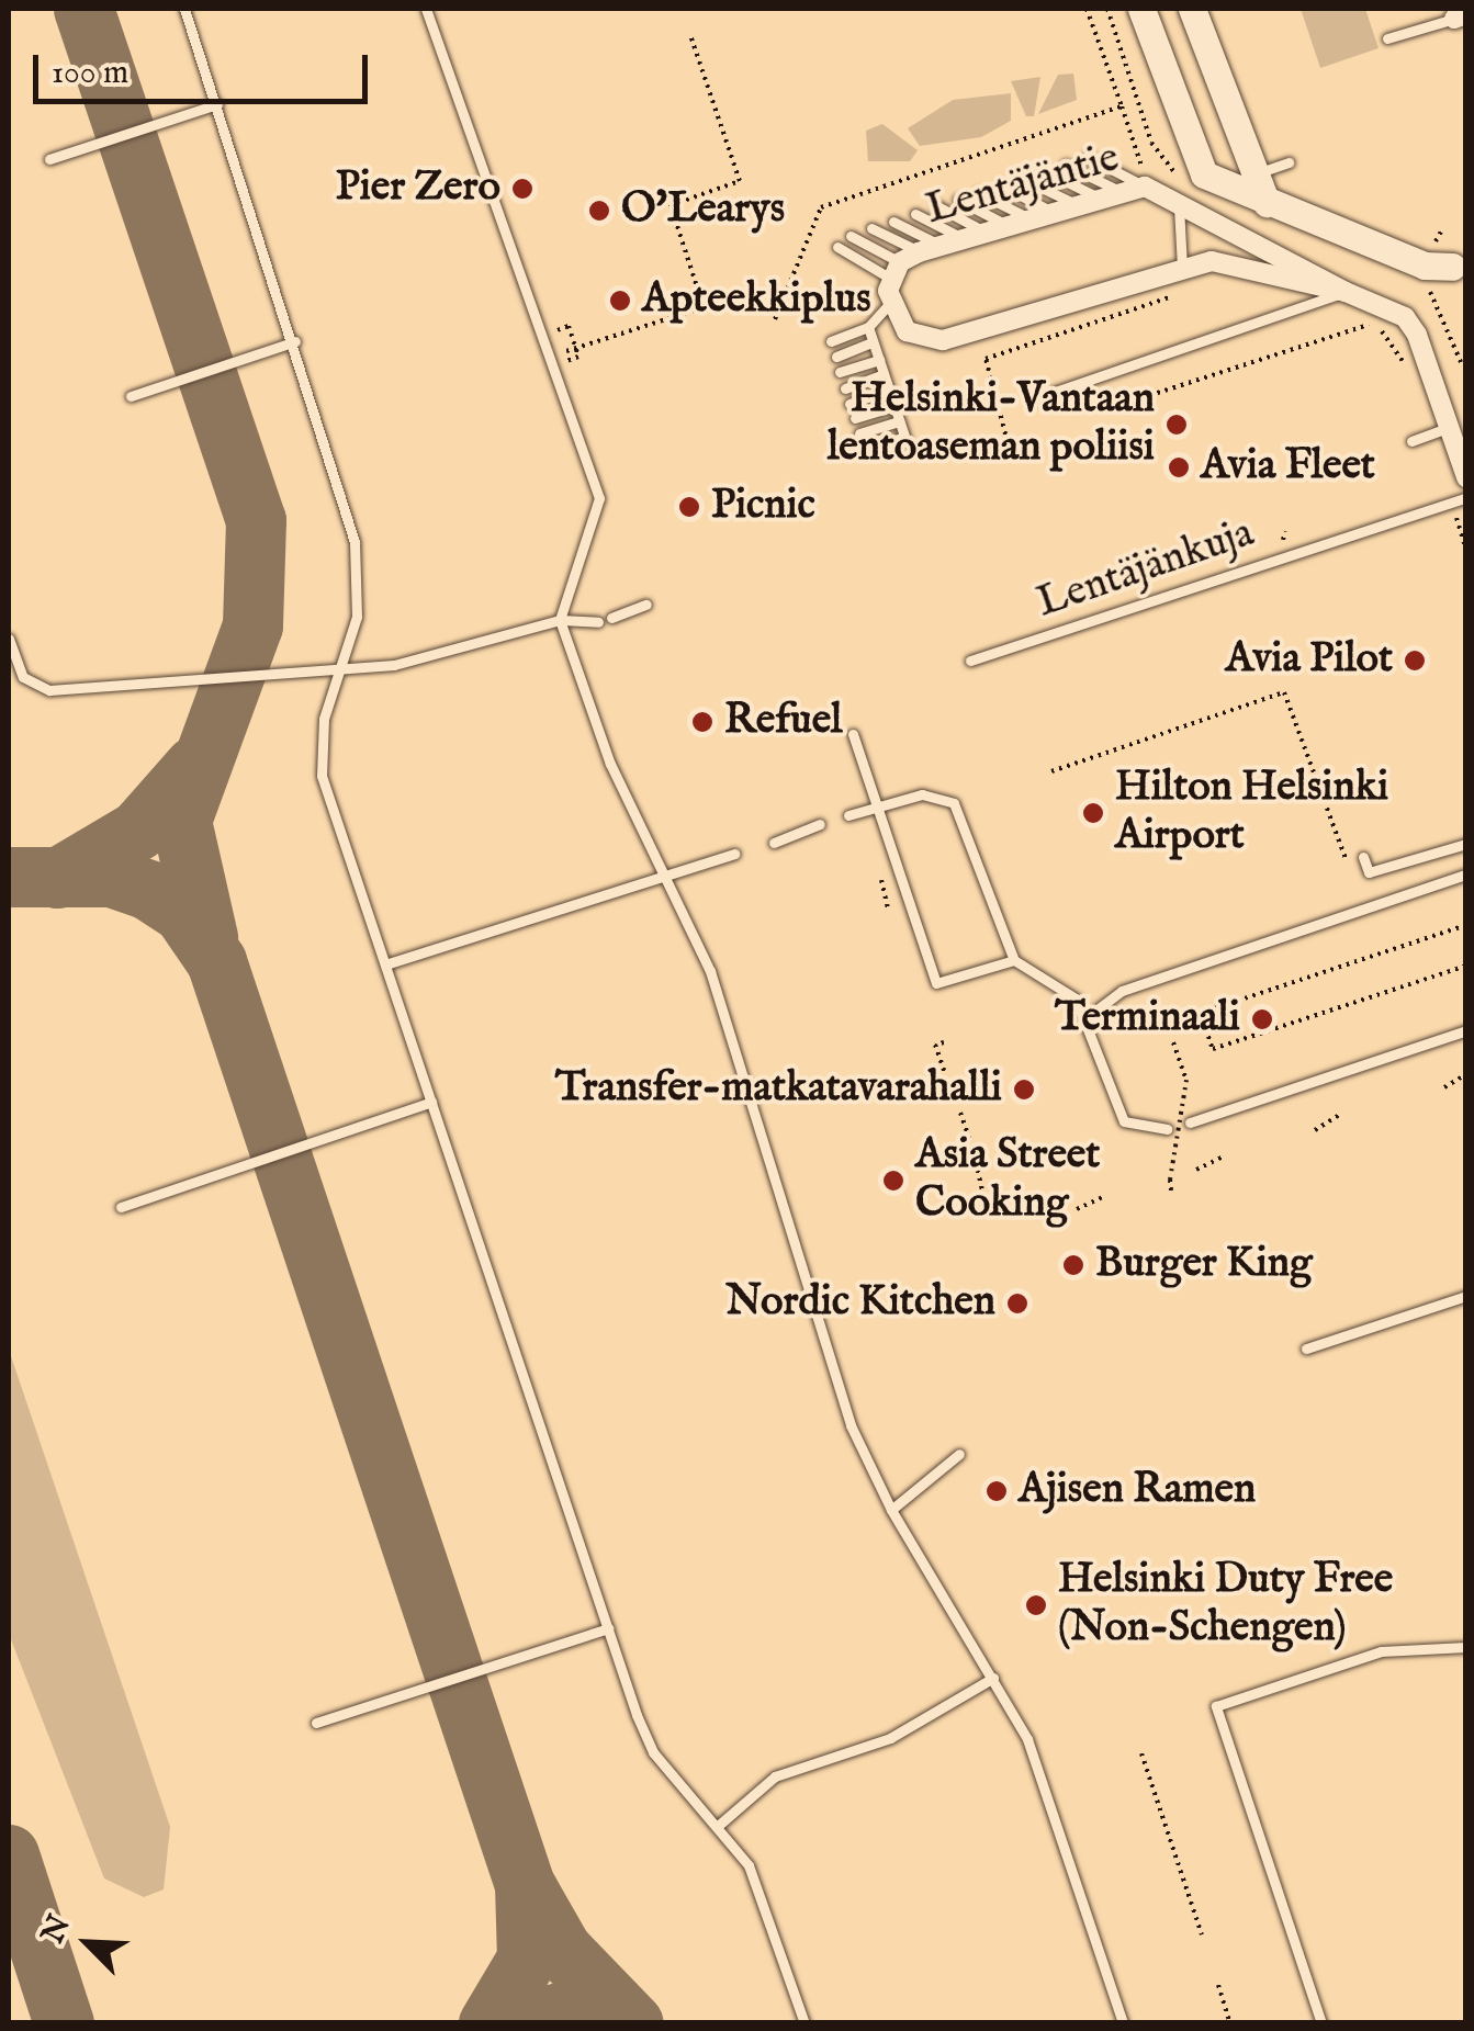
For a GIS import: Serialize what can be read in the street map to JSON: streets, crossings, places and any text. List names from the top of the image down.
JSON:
{
  "streets": {
    "street": ["Lentäjäntie"],
    "lane": ["Lentäjänkuja"]
  },
  "places": [
    "Pier Zero",
    "O'Learys",
    "Apteekkiplus",
    "Helsinki-Vantaan lentoaseman poliisi",
    "Avia Fleet",
    "Picnic",
    "Avia Pilot",
    "Refuel",
    "Hilton Helsinki Airport",
    "Terminaali",
    "Transfer-matkatavarahalli",
    "Asia Street Cooking",
    "Burger King",
    "Nordic Kitchen",
    "Ajisen Ramen",
    "Helsinki Duty Free (Non-Schengen)"
  ],
  "scale_bar": "100 m",
  "north": "top left"
}
